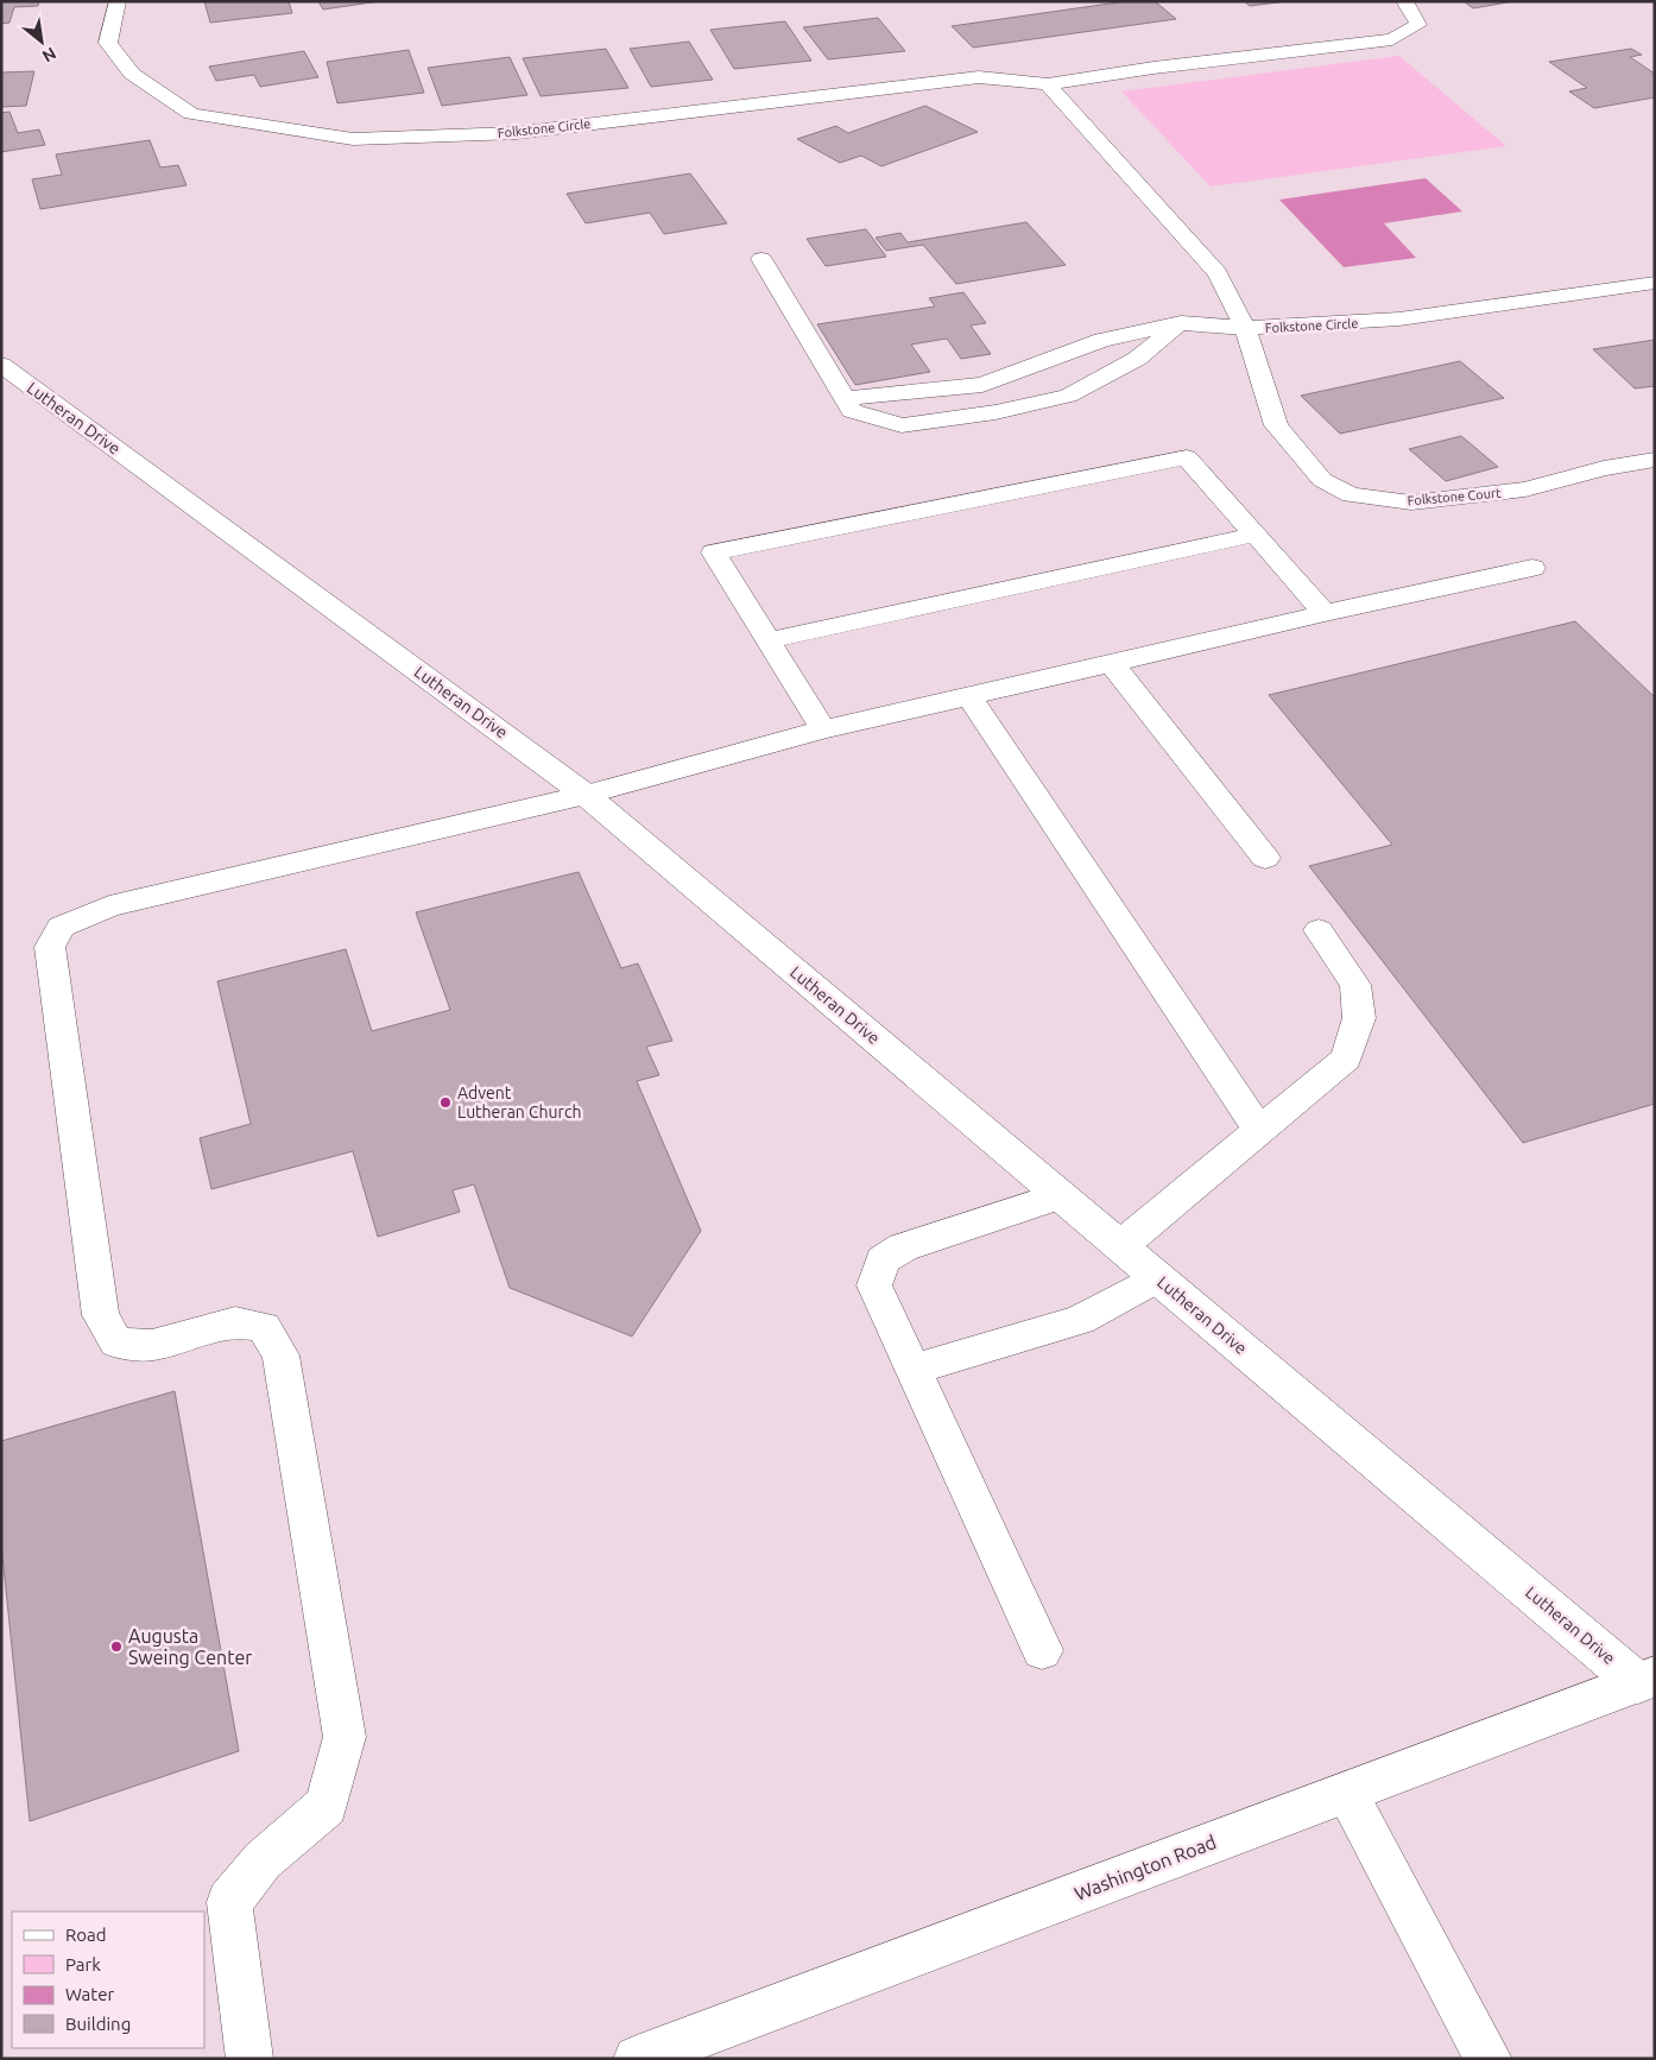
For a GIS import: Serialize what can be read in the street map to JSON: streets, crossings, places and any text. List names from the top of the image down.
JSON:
{
  "streets": {
    "street": [
      "Folkstone Circle",
      "Lutheran Drive",
      "Folkstone Court",
      "Washington Road"
    ]
  },
  "crossings": [
    ["Folkstone Circle", "Folkstone Court"],
    ["Lutheran Drive", "Washington Road"]
  ],
  "places": ["Advent Lutheran Church", "Augusta Sweing Center"],
  "legend": [
    "Road",
    "Park",
    "Water",
    "Building"
  ],
  "north": "bottom right"
}
